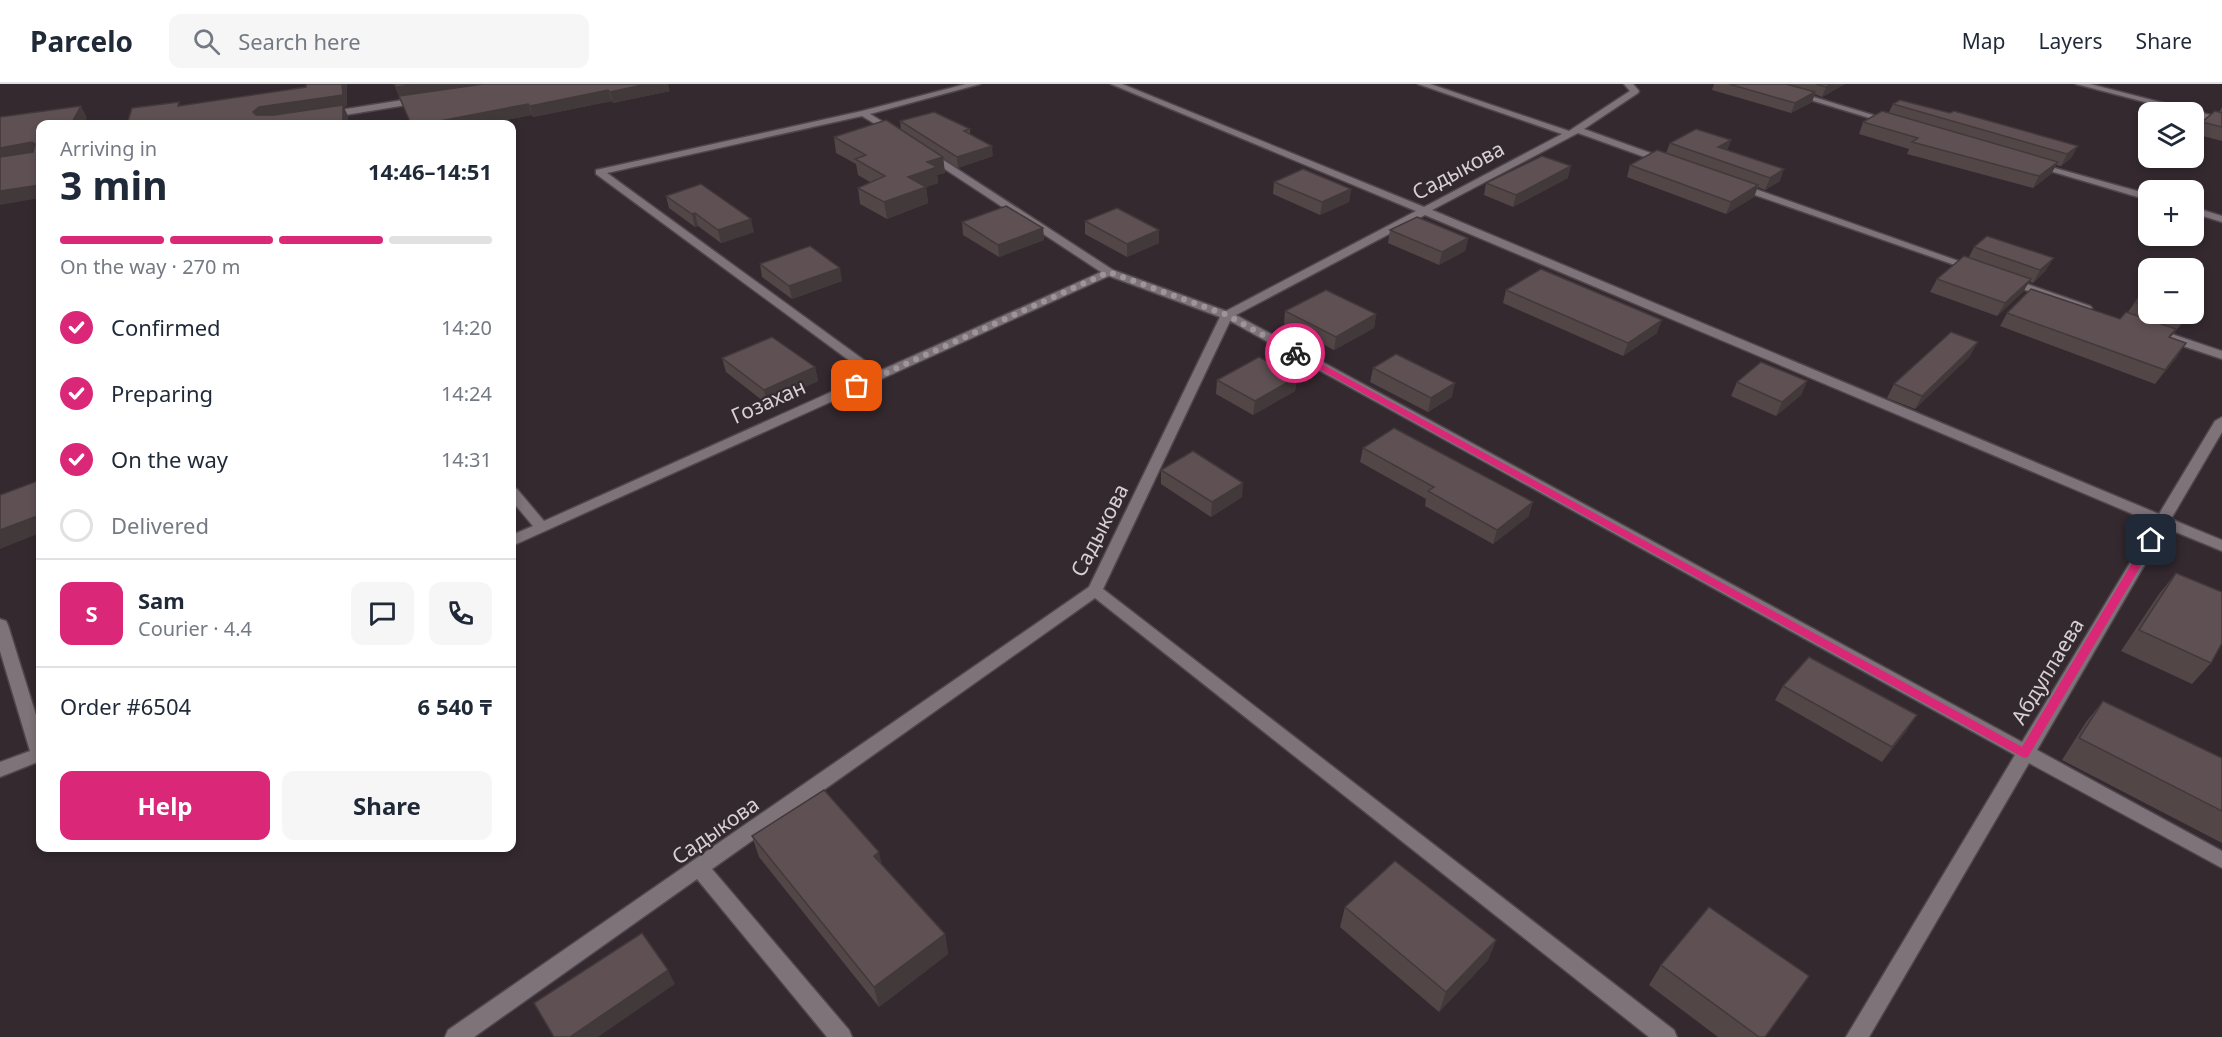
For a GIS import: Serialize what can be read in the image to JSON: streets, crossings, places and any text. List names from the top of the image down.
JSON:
{
  "streets": {
    "street": ["Садыкова", "Гозахан", "Абдуллаева"]
  },
  "page": {
    "header": "Parcelo",
    "search": "Search here",
    "nav": ["Map", "Layers", "Share"],
    "map_buttons": ["+", "−"],
    "heading": ["3 min", "Arriving in", "14:46–14:51"],
    "panel": [
      "Sam",
      "Courier · 4.4",
      "Order #6504",
      "6 540 ₸"
    ],
    "bar": "On the way · 270 m",
    "list": [
      ["Confirmed", "14:20"],
      ["Preparing", "14:24"],
      ["On the way", "14:31"],
      "Delivered"
    ],
    "round": "S",
    "buttons": ["Help", "Share"]
  }
}
